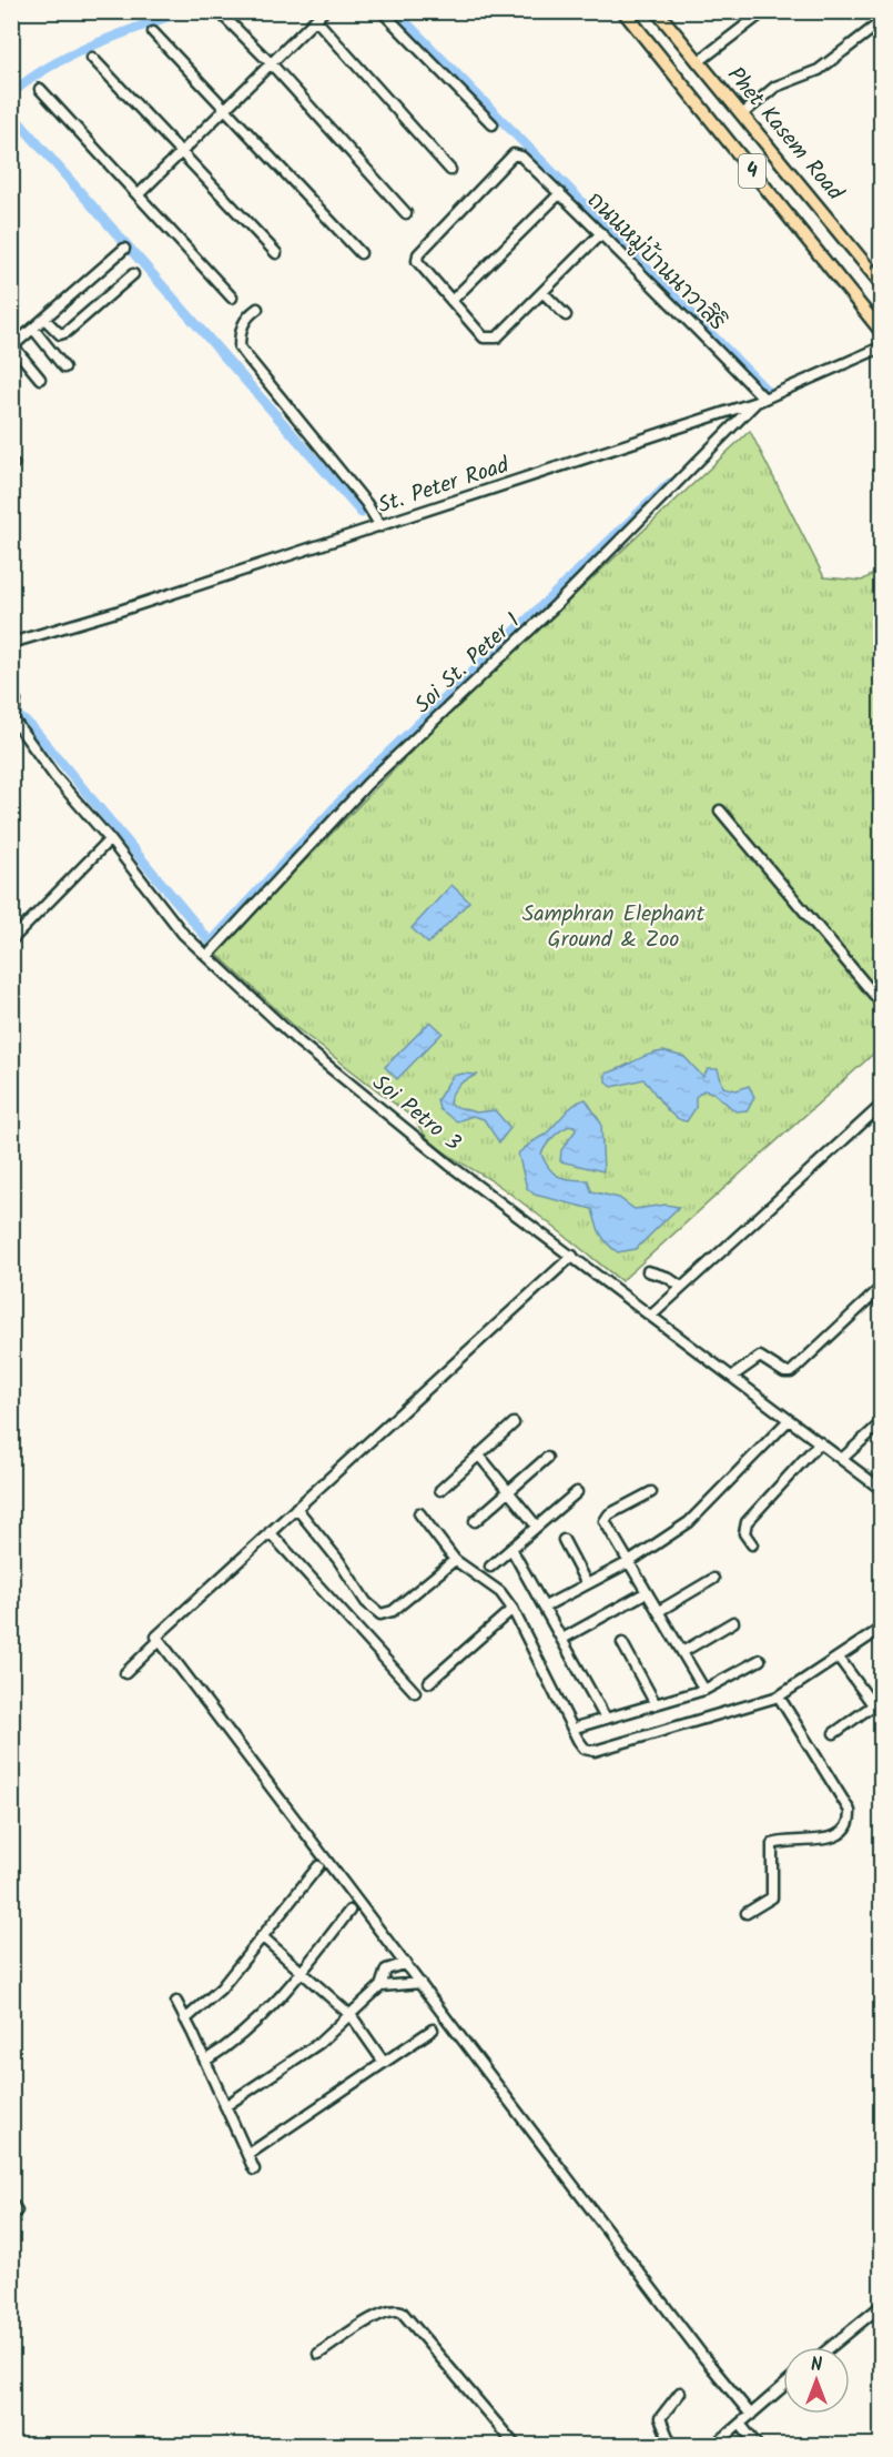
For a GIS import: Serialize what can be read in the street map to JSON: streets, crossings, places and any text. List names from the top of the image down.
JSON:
{
  "streets": {
    "main road": ["Phet Kasem Road", "4"],
    "street": [
      "ถนนหมู่บ้านนาวาสิริ",
      "St. Peter Road",
      "Soi St. Peter 1",
      "Soi Petro 3"
    ]
  },
  "crossings": [
    ["ถนนหมู่บ้านนาวาสิริ", "St. Peter Road"],
    ["ถนนหมู่บ้านนาวาสิริ", "Soi St. Peter 1"],
    ["St. Peter Road", "Soi St. Peter 1"],
    ["Soi St. Peter 1", "Soi Petro 3"]
  ],
  "parks": ["Samphran Elephant Ground & Zoo"],
  "north": "top"
}
